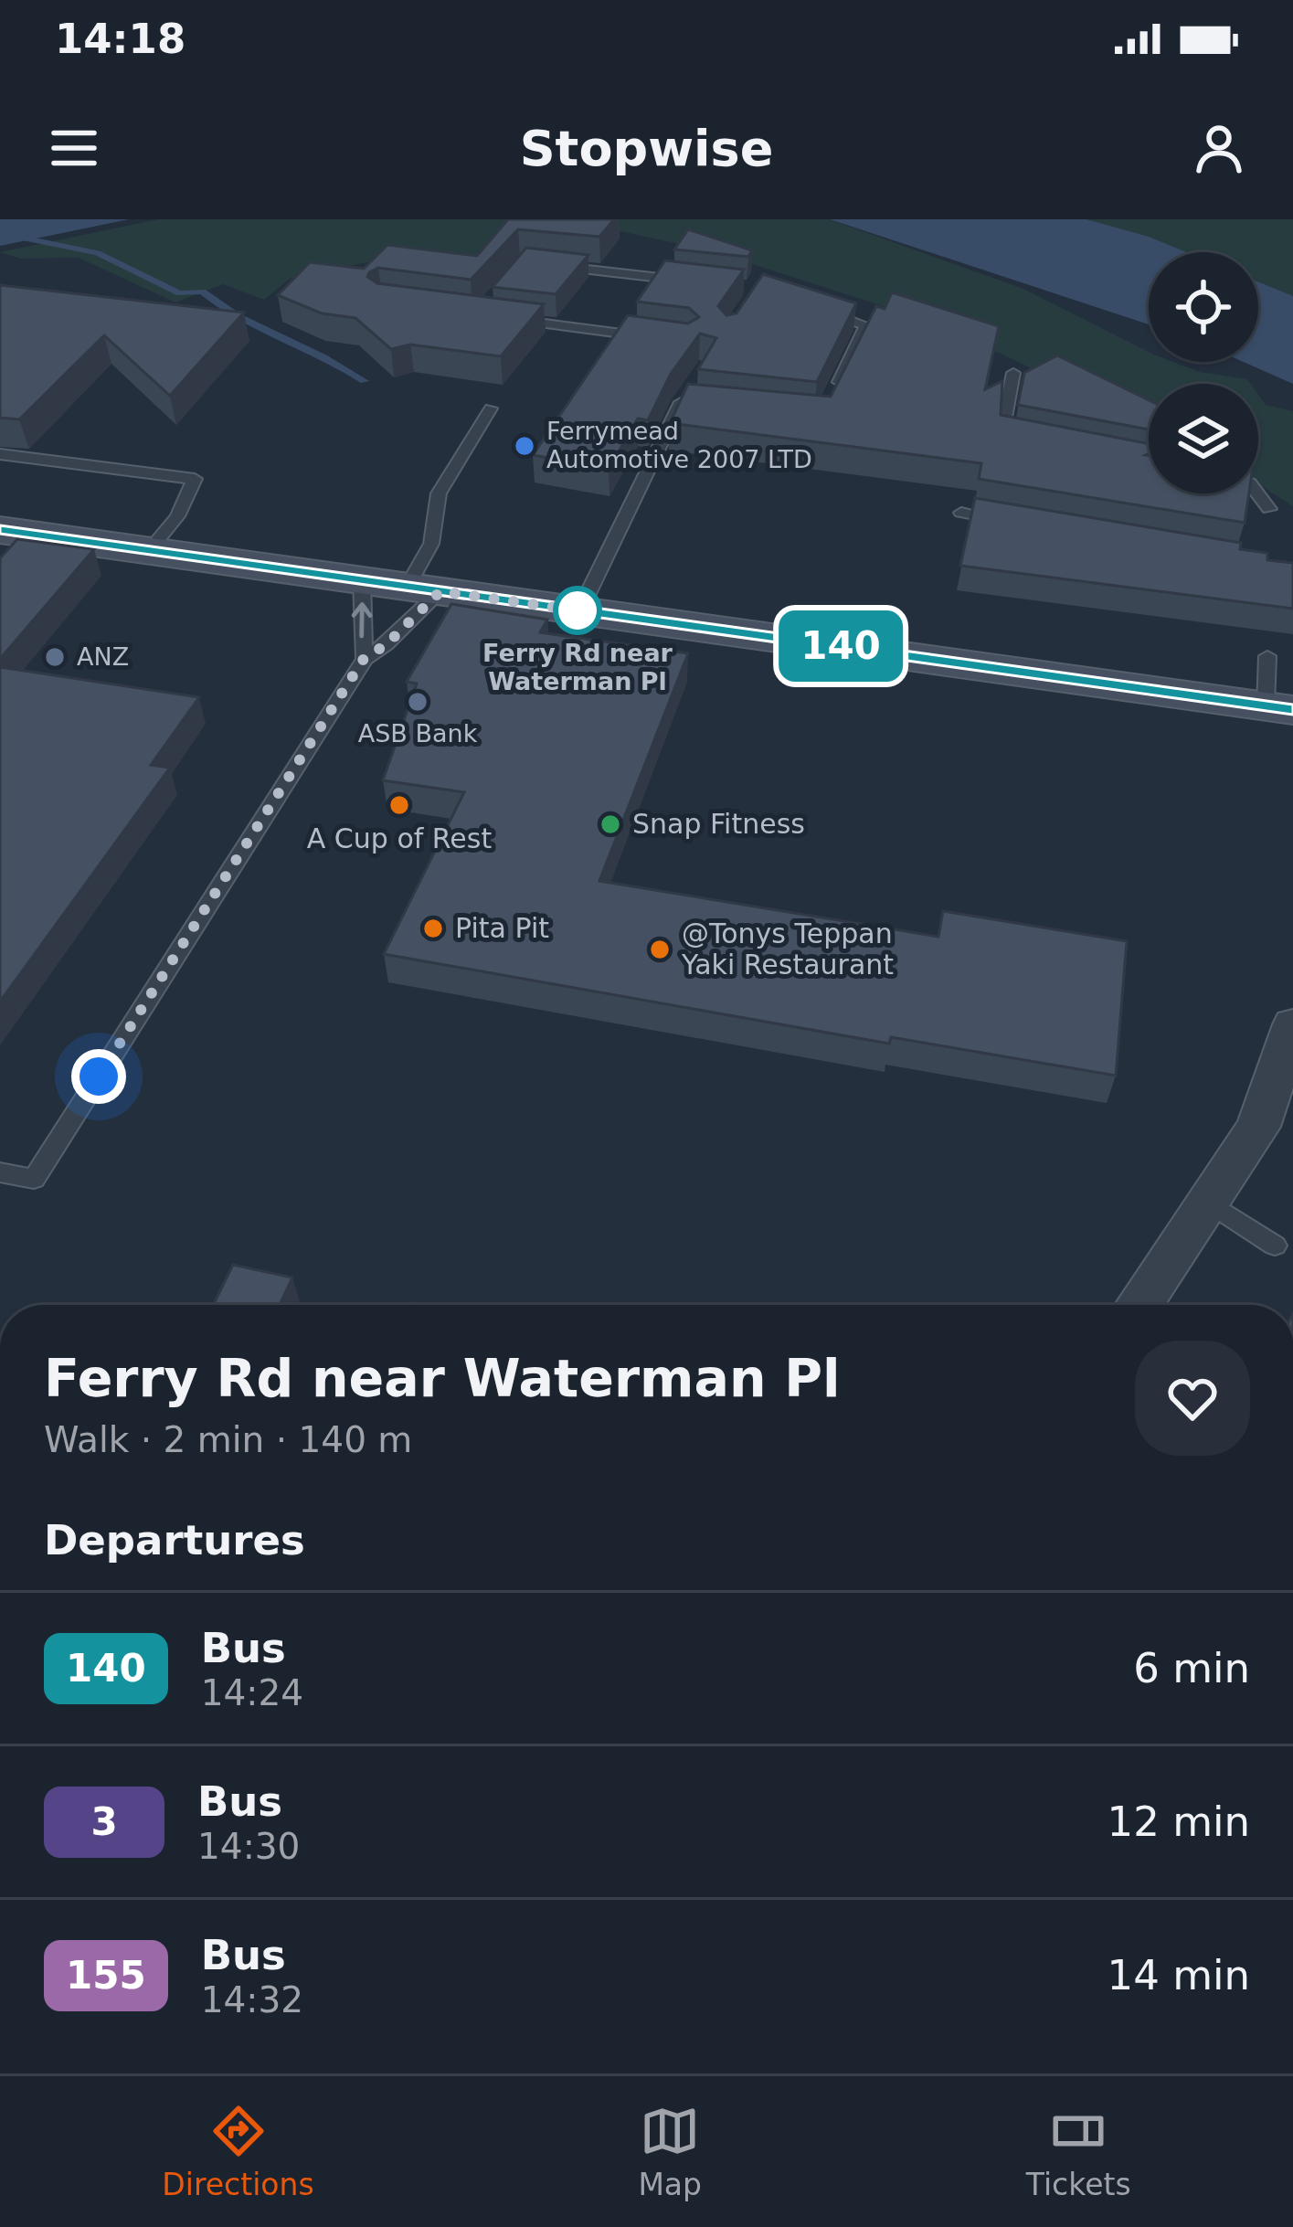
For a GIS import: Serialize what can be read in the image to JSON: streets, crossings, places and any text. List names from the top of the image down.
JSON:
{
  "places": [
    "Ferrymead Automotive 2007 LTD",
    "Ferry Rd near Waterman Pl",
    "ANZ",
    "ASB Bank",
    "A Cup of Rest",
    "Snap Fitness",
    "Pita Pit",
    "@Tonys Teppan Yaki Restaurant"
  ],
  "lines": ["bus line 140"],
  "page": {
    "status": "14:18",
    "header": "Stopwise",
    "on_map": "140",
    "heading": [
      ["Ferry Rd near Waterman Pl", "Walk · 2 min · 140 m"],
      "Departures"
    ],
    "list": [
      {
        "mark": "140",
        "name": "Bus",
        "note": "14:24",
        "value": "6 min"
      },
      {
        "mark": "3",
        "name": "Bus",
        "note": "14:30",
        "value": "12 min"
      },
      {
        "mark": "155",
        "name": "Bus",
        "note": "14:32",
        "value": "14 min"
      }
    ],
    "tabs": ["Directions", "Map", "Tickets"]
  }
}
